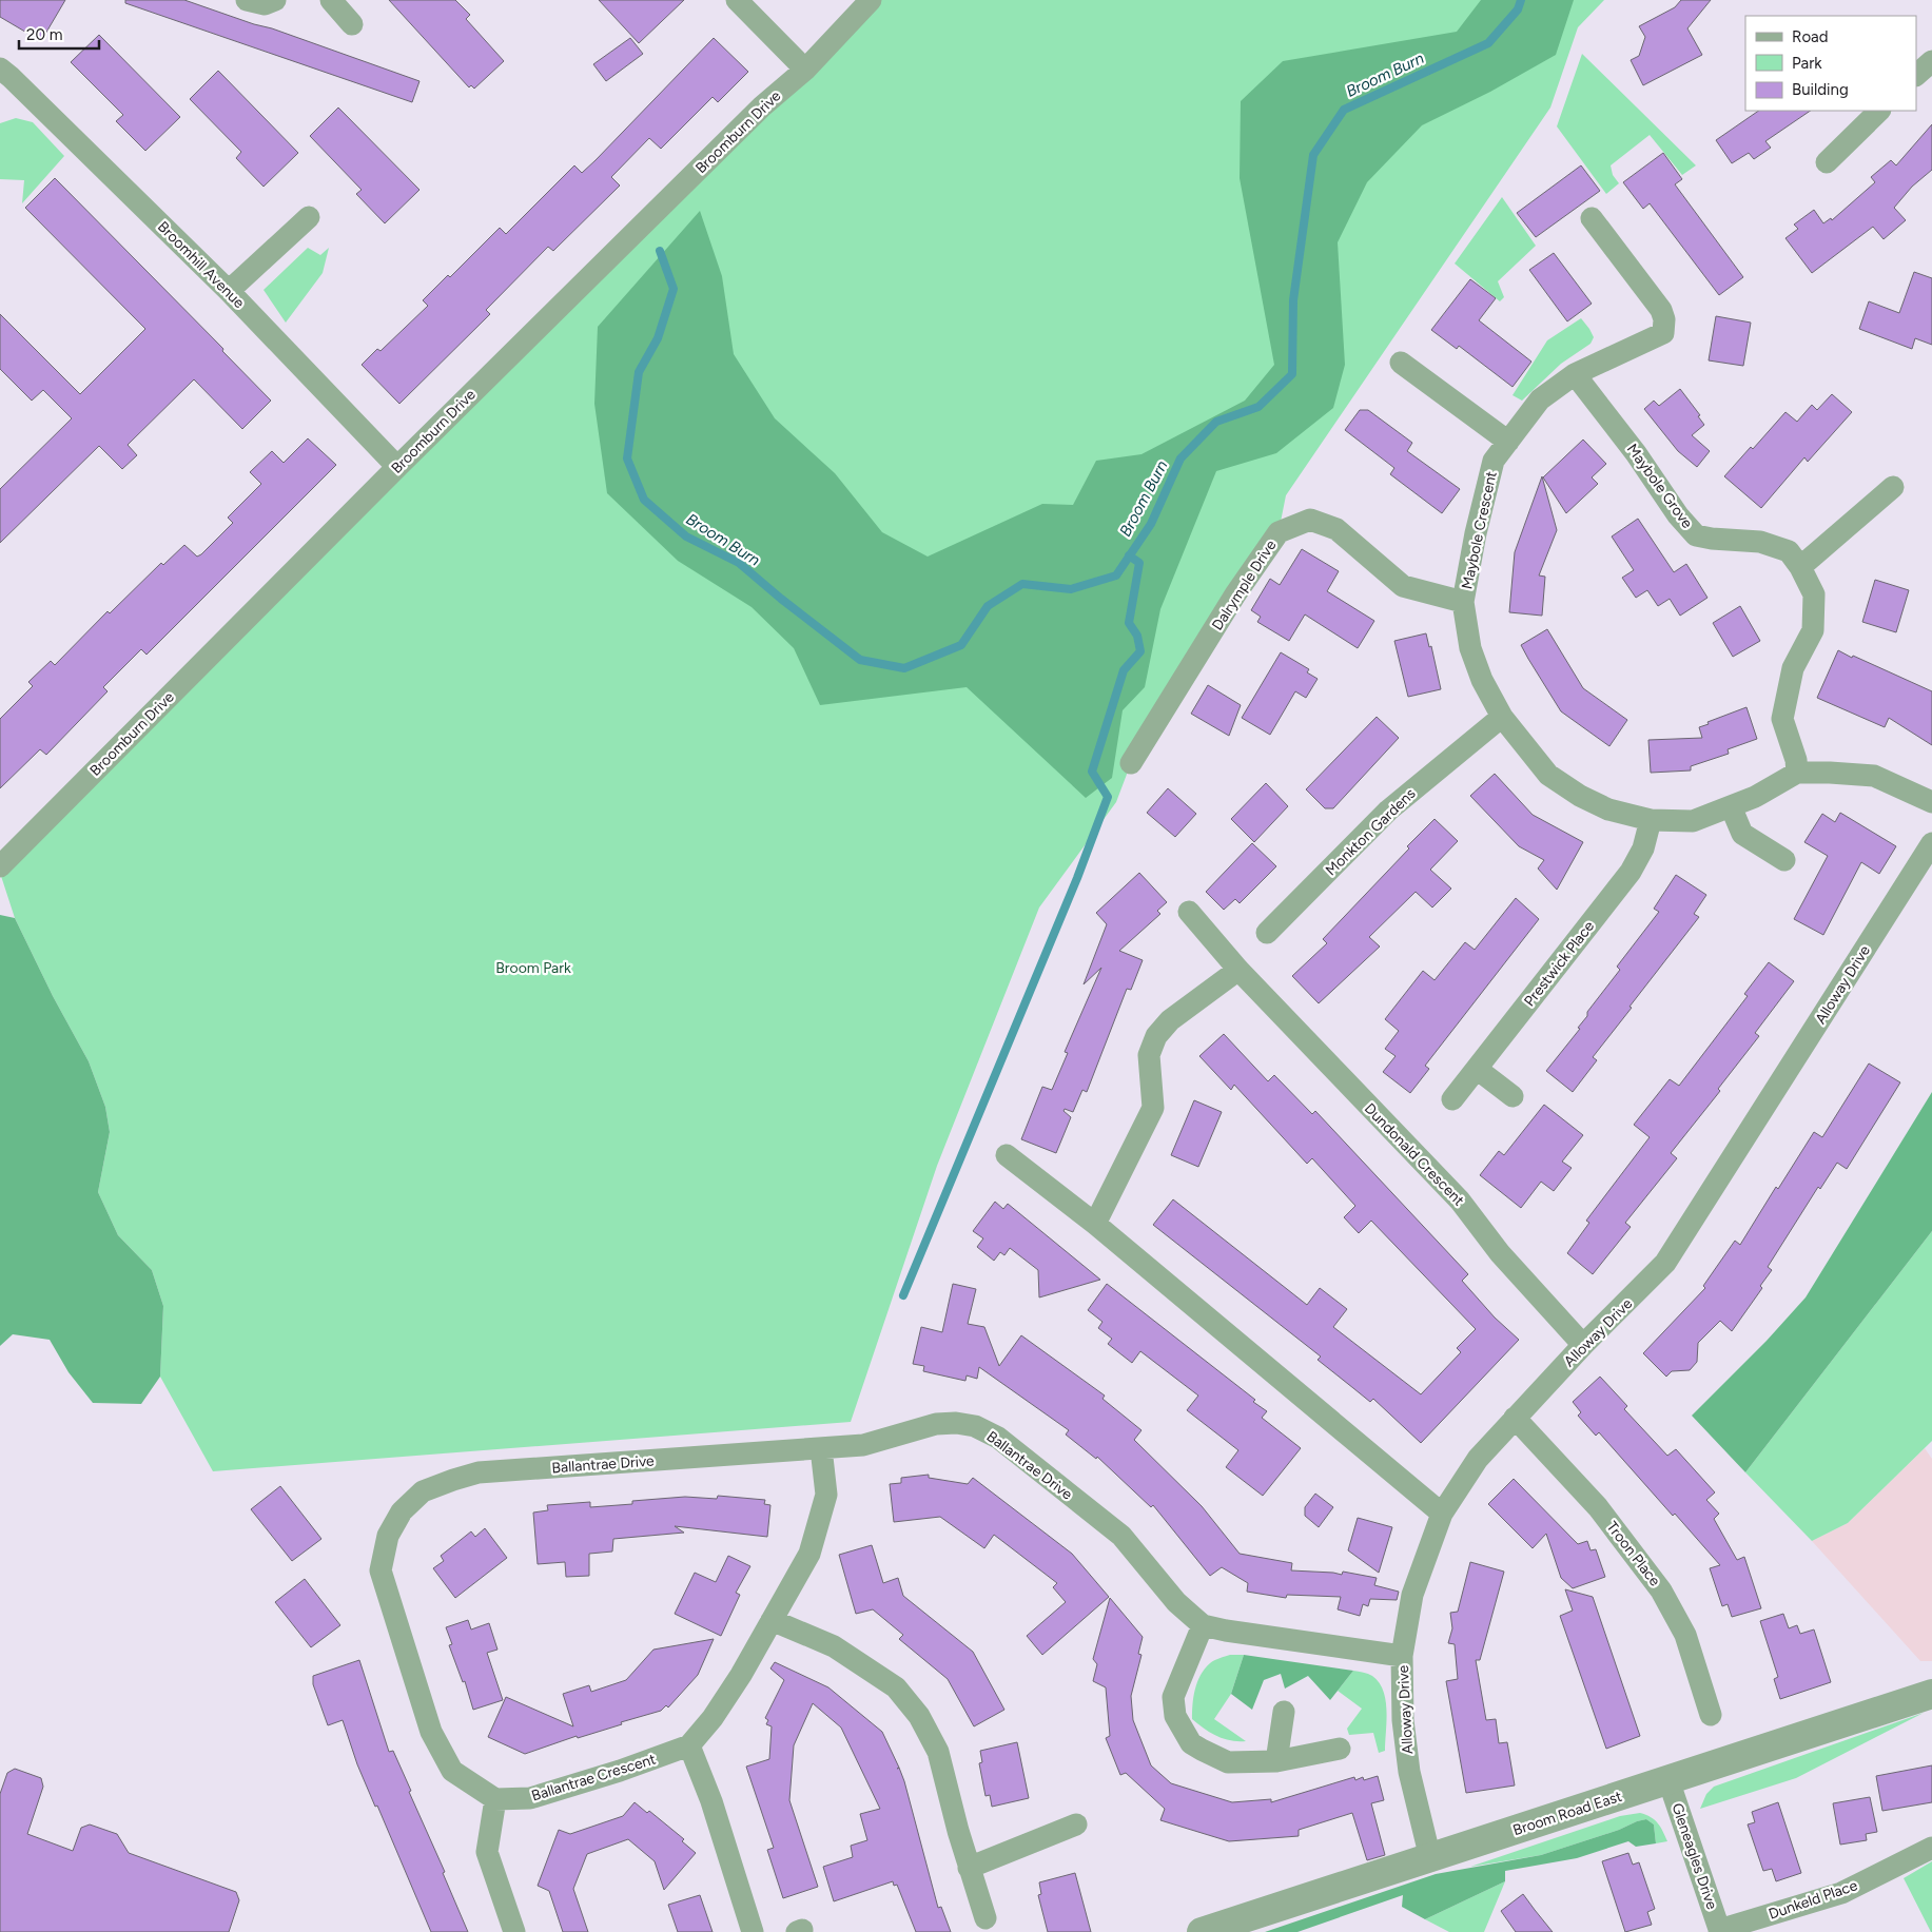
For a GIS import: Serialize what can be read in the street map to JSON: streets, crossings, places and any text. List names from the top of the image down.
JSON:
{
  "streets": {
    "street": [
      "Broomburn Drive",
      "Broomhill Avenue",
      "Maybole Grove",
      "Maybole Crescent",
      "Dalrymple Drive",
      "Monkton Gardens",
      "Prestwick Place",
      "Alloway Drive",
      "Dundonald Crescent",
      "Ballantrae Drive",
      "Troon Place",
      "Ballantrae Crescent",
      "Broom Road East",
      "Gleneagles Drive",
      "Dunkeld Place"
    ]
  },
  "crossings": [
    ["Broomburn Drive", "Broomhill Avenue"],
    ["Maybole Grove", "Maybole Crescent"],
    ["Maybole Crescent", "Dalrymple Drive"],
    ["Maybole Crescent", "Monkton Gardens"],
    ["Maybole Crescent", "Prestwick Place"],
    ["Alloway Drive", "Dundonald Crescent"],
    ["Alloway Drive", "Ballantrae Drive"],
    ["Alloway Drive", "Troon Place"],
    ["Alloway Drive", "Broom Road East"],
    ["Ballantrae Drive", "Ballantrae Crescent"],
    ["Broom Road East", "Gleneagles Drive"],
    ["Gleneagles Drive", "Dunkeld Place"]
  ],
  "water": ["Broom Burn"],
  "parks": ["Broom Park"],
  "legend": ["Road", "Park", "Building"],
  "scale_bar": "20 m"
}
